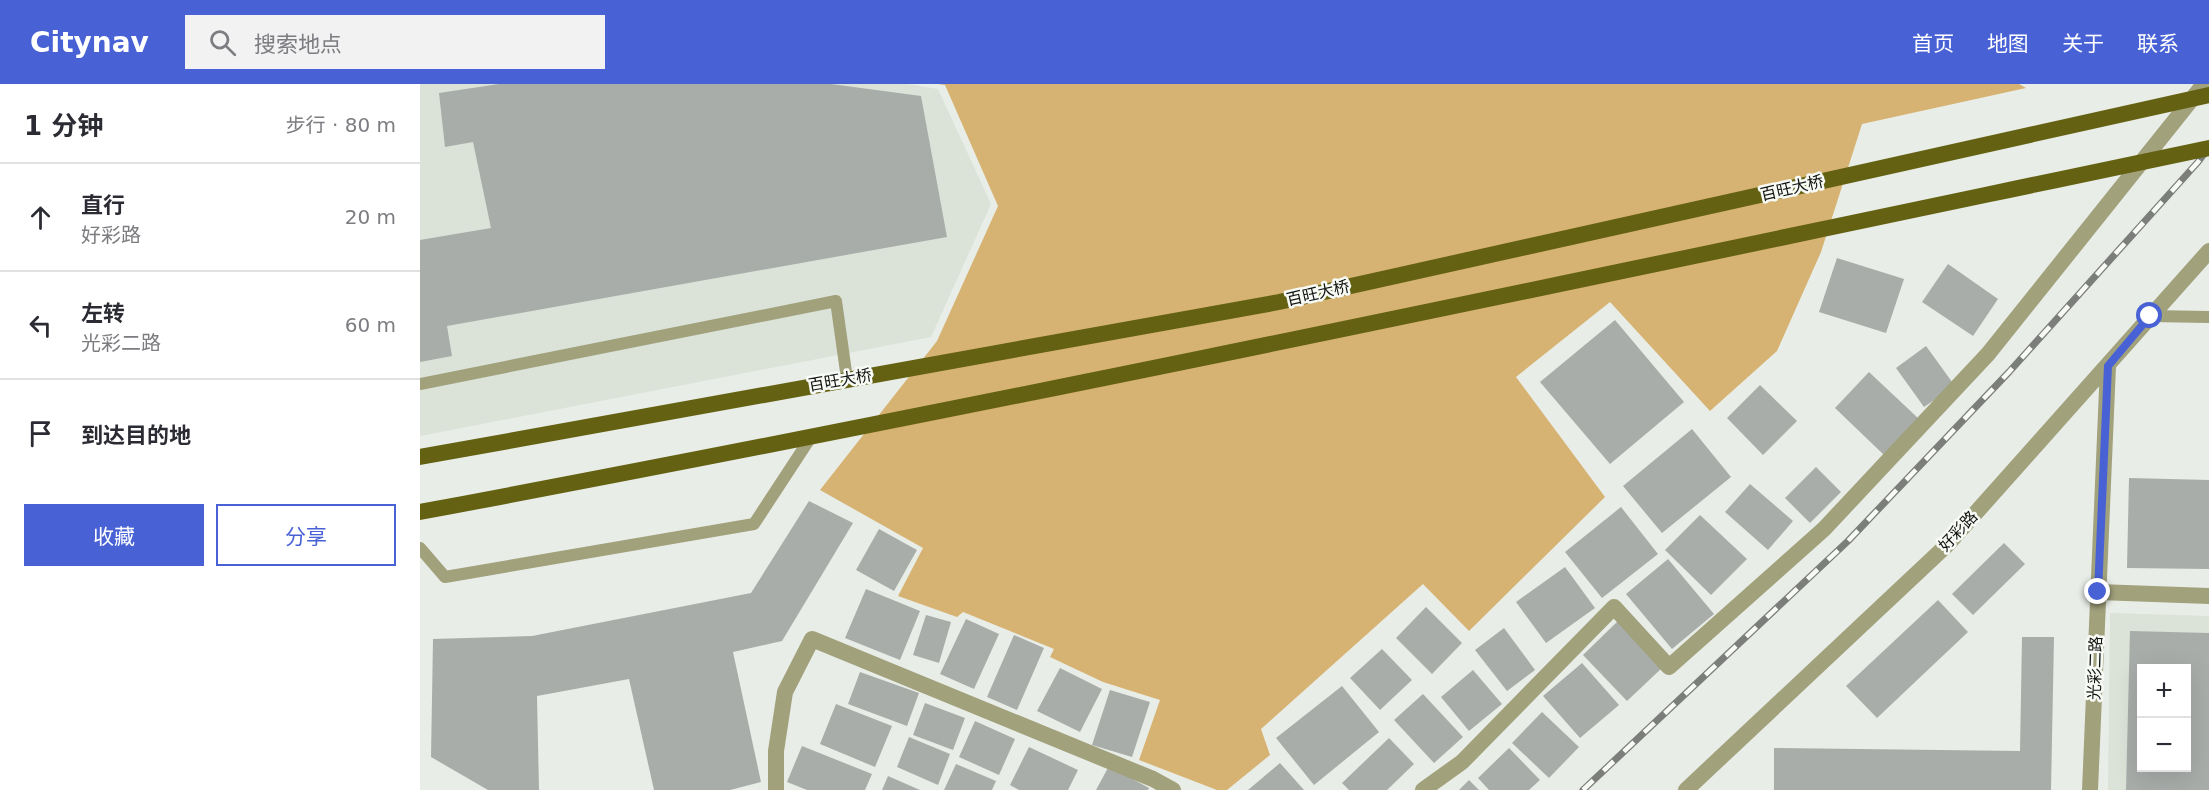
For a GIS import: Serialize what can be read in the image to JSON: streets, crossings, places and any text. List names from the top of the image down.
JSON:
{
  "streets": {
    "main road": ["百旺大桥"],
    "street": ["好彩路", "光彩二路"]
  },
  "crossings": [
    ["好彩路", "光彩二路"]
  ],
  "page": {
    "header": "Citynav",
    "search": "搜索地点",
    "nav": [
      "首页",
      "地图",
      "关于",
      "联系"
    ],
    "heading": ["1 分钟", "步行 · 80 m"],
    "list": [
      ["直行", "好彩路", "20 m"],
      ["左转", "光彩二路", "60 m"],
      "到达目的地"
    ],
    "buttons": ["收藏", "分享"],
    "map_buttons": ["+", "−"]
  }
}
